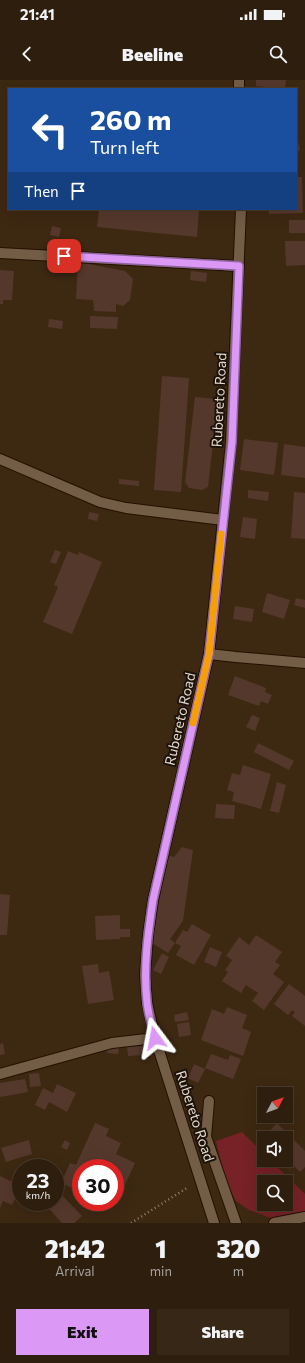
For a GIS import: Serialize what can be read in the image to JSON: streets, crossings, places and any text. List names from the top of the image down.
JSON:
{
  "streets": {
    "street": ["Rubereto Road"]
  },
  "north": "top right",
  "page": {
    "status": "21:41",
    "header": "Beeline",
    "turn": ["260 m", "Turn left"],
    "then": "Then",
    "speed": "23 km/h",
    "limit": "30",
    "eta": [
      "21:42",
      "Arrival",
      "1",
      "min",
      "320",
      "m"
    ],
    "buttons": ["Exit", "Share"]
  }
}
